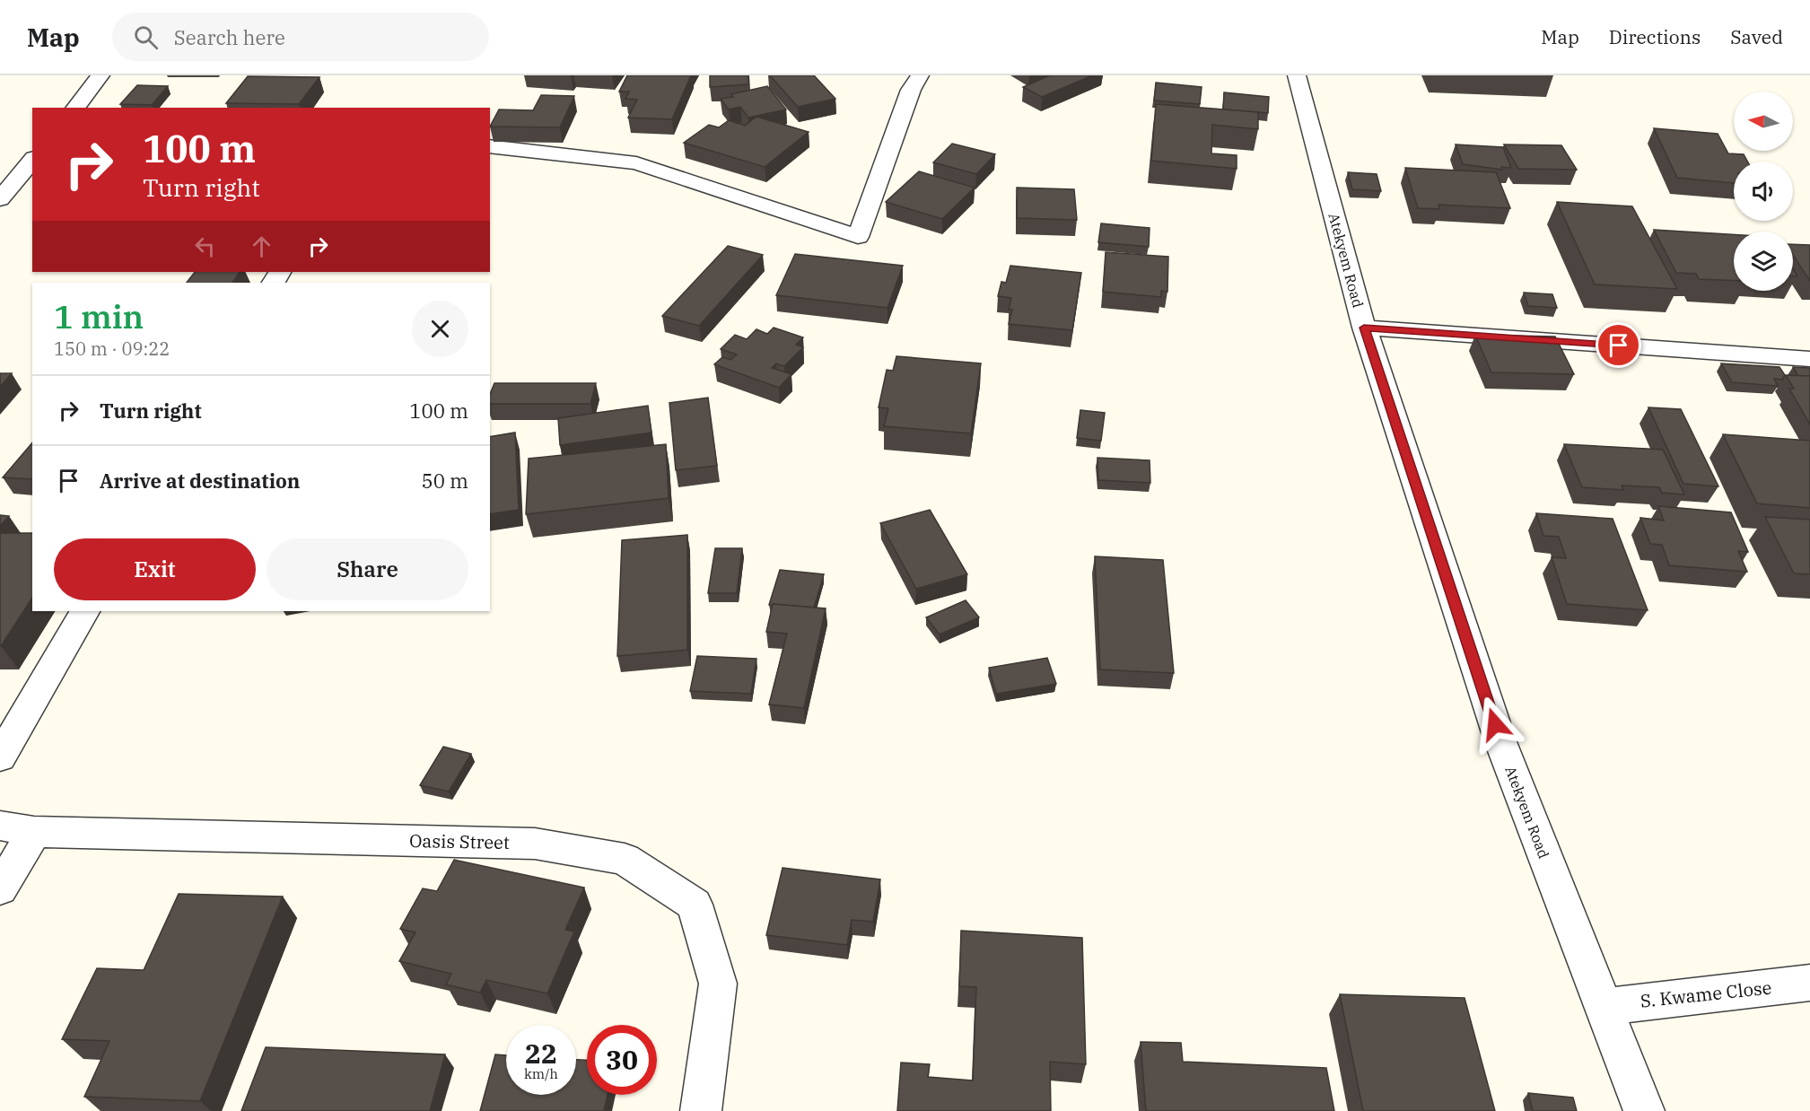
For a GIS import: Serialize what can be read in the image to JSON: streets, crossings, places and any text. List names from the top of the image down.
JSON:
{
  "streets": {
    "street": ["Atekyem Road", "Oasis Street", "S. Kwame Close"]
  },
  "crossings": [
    ["Atekyem Road", "S. Kwame Close"]
  ],
  "north": "left",
  "page": {
    "header": "Map",
    "search": "Search here",
    "nav": ["Map", "Directions", "Saved"],
    "turn": ["100 m", "Turn right"],
    "heading": ["1 min", "150 m · 09:22"],
    "list": [
      {
        "name": "Turn right",
        "value": "100 m"
      },
      {
        "name": "Arrive at destination",
        "value": "50 m"
      }
    ],
    "buttons": ["Exit", "Share"],
    "speed": "22 km/h",
    "limit": "30"
  }
}
